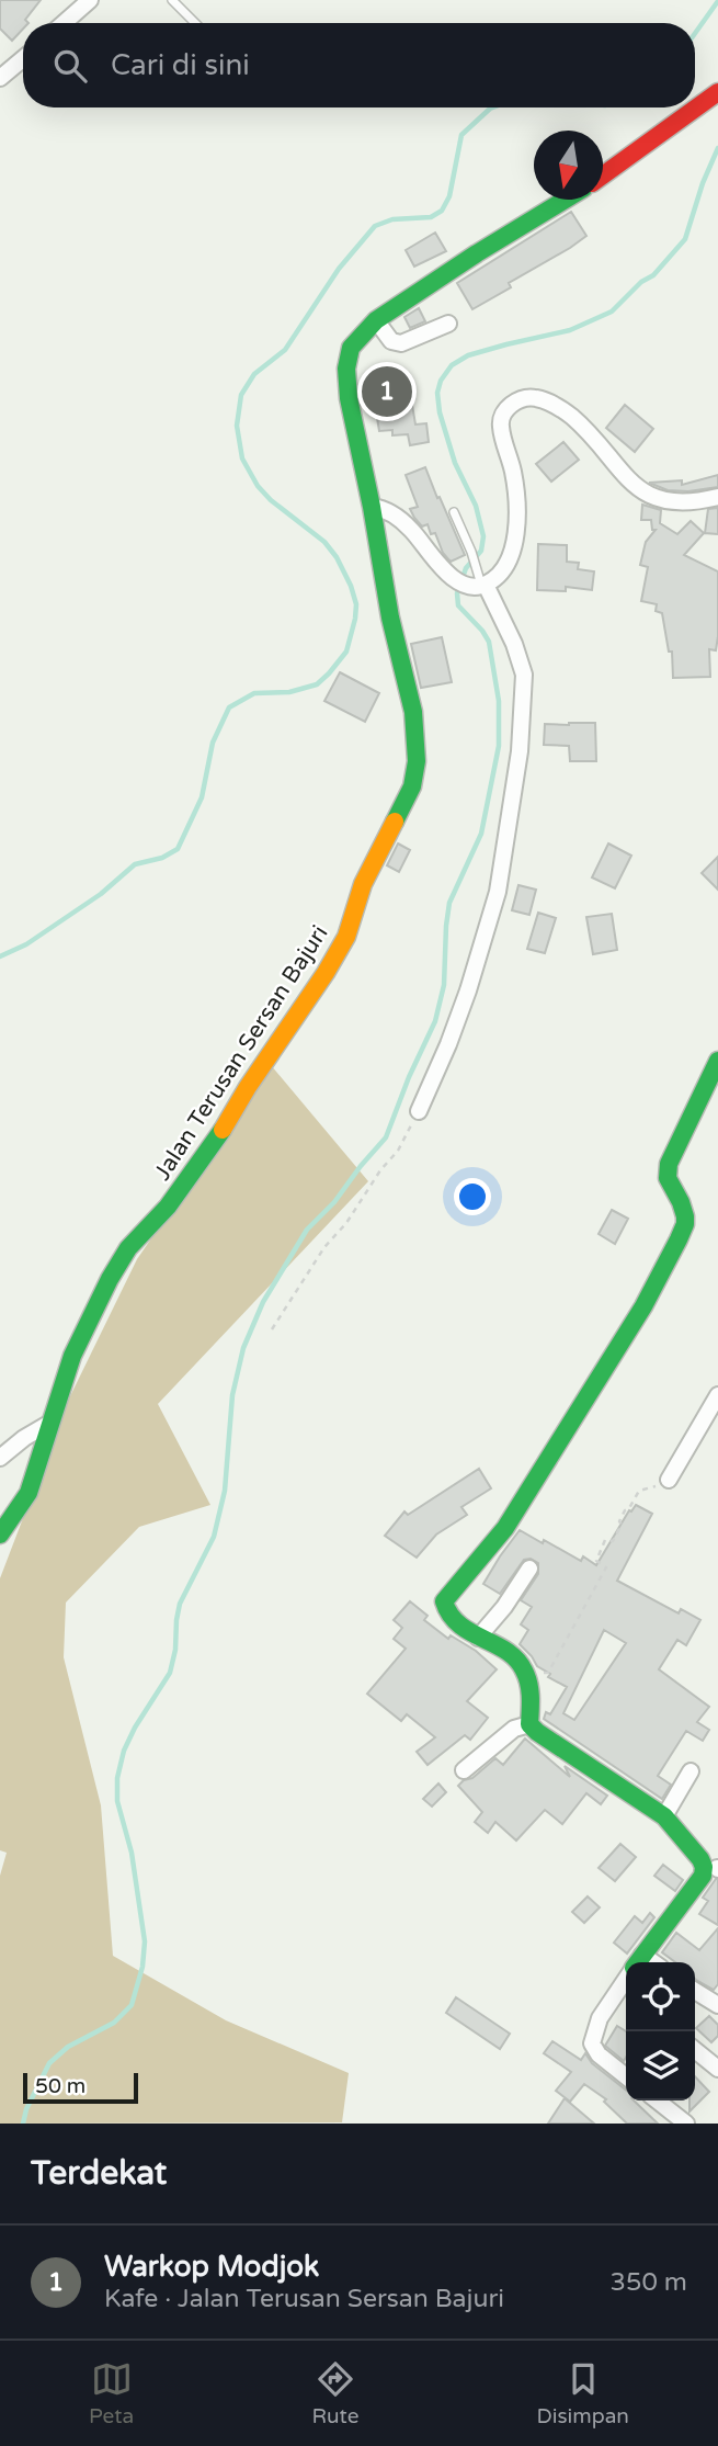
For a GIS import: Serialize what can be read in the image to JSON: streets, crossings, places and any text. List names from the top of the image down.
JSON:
{
  "streets": {
    "main road": ["Jalan Terusan Sersan Bajuri"]
  },
  "scale_bar": "50 m",
  "north": "bottom",
  "page": {
    "search": "Cari di sini",
    "pins": "1",
    "scale": "50 m",
    "heading": "Terdekat",
    "list": [
      {
        "mark": "1",
        "name": "Warkop Modjok",
        "note": "Kafe · Jalan Terusan Sersan Bajuri",
        "value": "350 m"
      }
    ],
    "nav": ["Peta", "Rute", "Disimpan"]
  }
}
